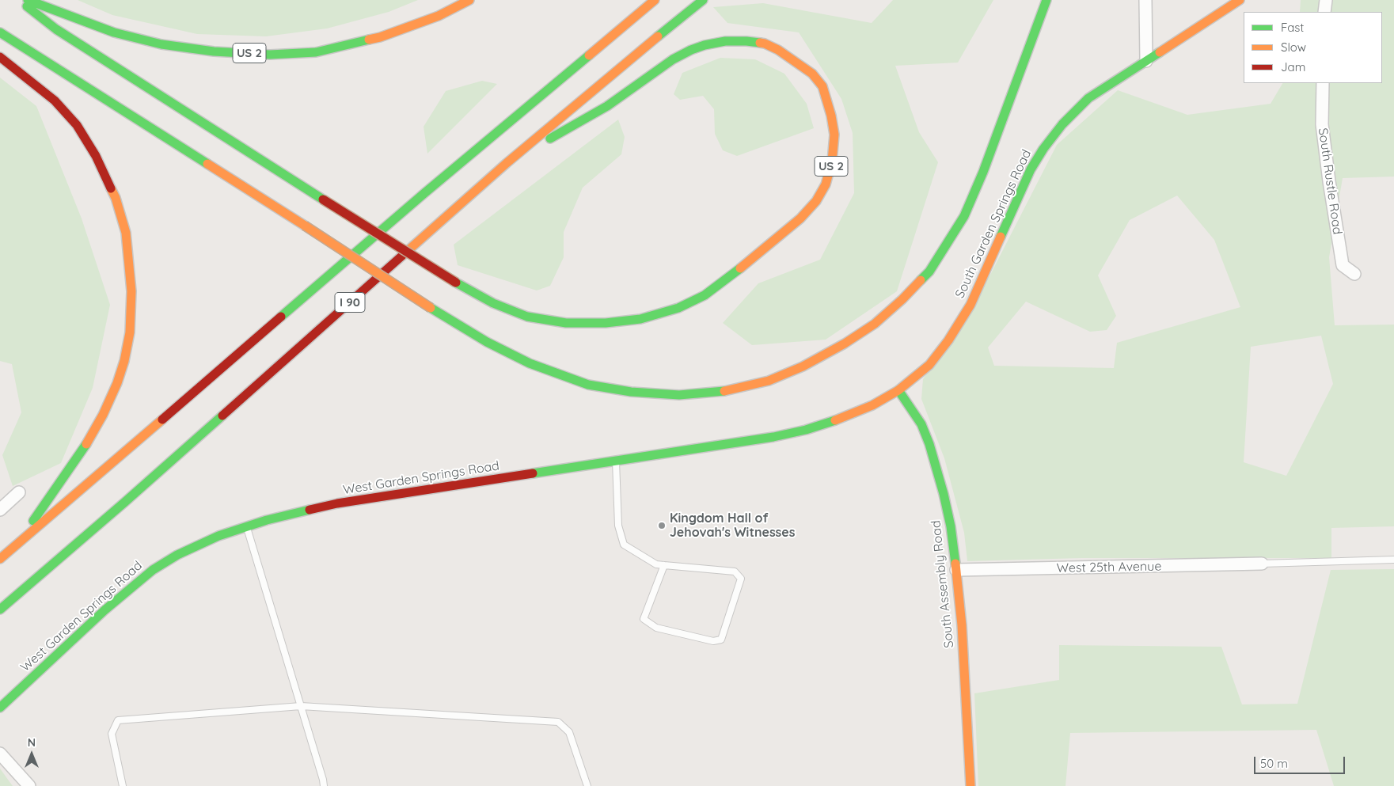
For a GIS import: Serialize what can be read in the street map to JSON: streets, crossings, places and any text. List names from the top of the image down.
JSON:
{
  "streets": {
    "main road": [
      "US 2",
      "South Garden Springs Road",
      "I 90",
      "West Garden Springs Road",
      "South Assembly Road"
    ],
    "street": ["South Rustle Road", "West 25th Avenue"]
  },
  "crossings": [
    ["US 2", "I 90"],
    ["South Garden Springs Road", "West Garden Springs Road"],
    ["South Garden Springs Road", "South Assembly Road"],
    ["West Garden Springs Road", "South Assembly Road"],
    ["West 25th Avenue", "South Assembly Road"]
  ],
  "places": ["Kingdom Hall of Jehovah's Witnesses"],
  "legend": ["Fast", "Slow", "Jam"],
  "scale_bar": "50 m",
  "north": "top"
}
